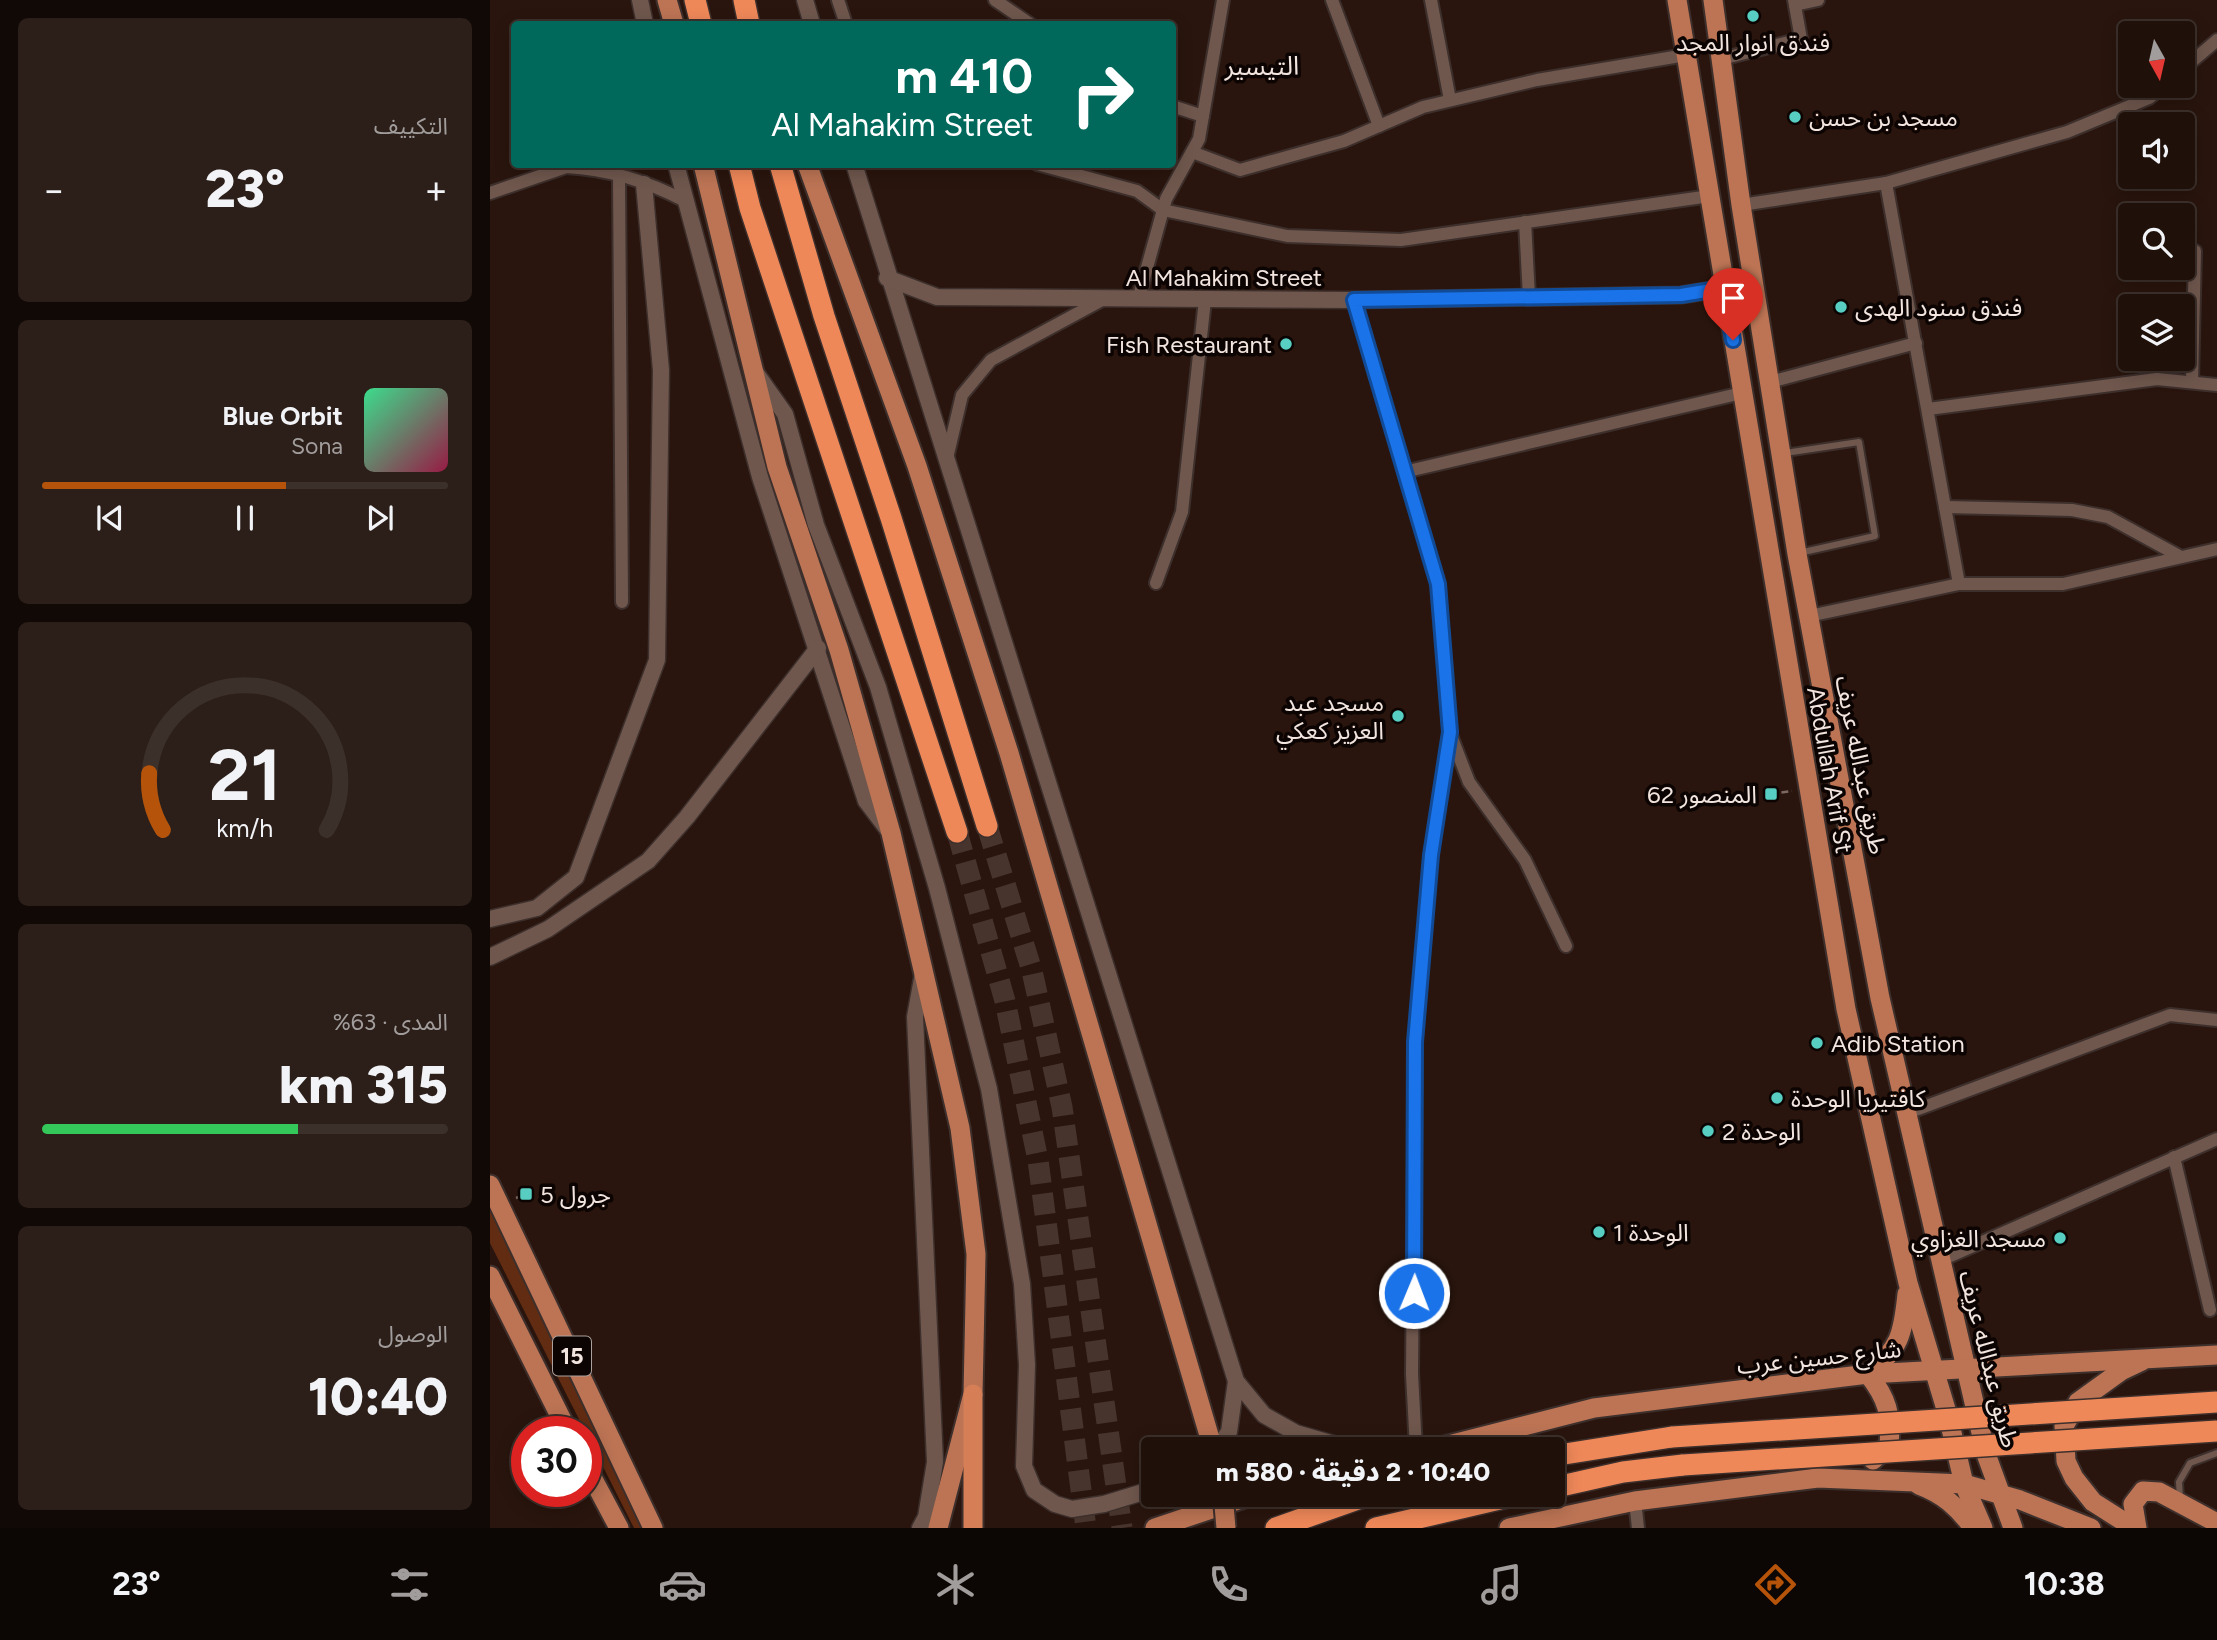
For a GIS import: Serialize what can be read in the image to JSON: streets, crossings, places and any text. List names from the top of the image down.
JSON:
{
  "streets": {
    "main road": [
      "طريق عبدالله عريف",
      "Abdullah Arif St",
      "15",
      "شارع حسين عرب"
    ],
    "street": ["Al Mahakim Street"]
  },
  "crossings": [
    ["Al Mahakim Street", "Abdullah Arif St"],
    ["طريق عبدالله عريف", "شارع حسين عرب"],
    ["Abdullah Arif St", "شارع حسين عرب"]
  ],
  "districts": ["التيسير"],
  "places": {
    "other": [
      "فندق انوار المجد",
      "مسجد بن حسن",
      "فندق سنود الهدى",
      "Fish Restaurant",
      "مسجد عبد العزيز كعكي",
      "Adib Station",
      "كافتيريا الوحدة",
      "الوحدة 2",
      "الوحدة 1",
      "مسجد الغزاوي"
    ],
    "transit": ["المنصور 62", "جرول 5"]
  },
  "north": "bottom",
  "page": {
    "tile": [
      "التكييف",
      ["المدى · 63%", "315 km"],
      ["الوصول", "10:40"]
    ],
    "turn": ["410 m", "Al Mahakim Street"],
    "heat": ["−", "23°", "+"],
    "song": ["Blue Orbit", "Sona"],
    "limit": "30",
    "trip": "10:40 · 2 دقيقة · 580 m",
    "tabs": ["10:38", "23°"],
    "gauge": ["21", "km/h"]
  }
}
